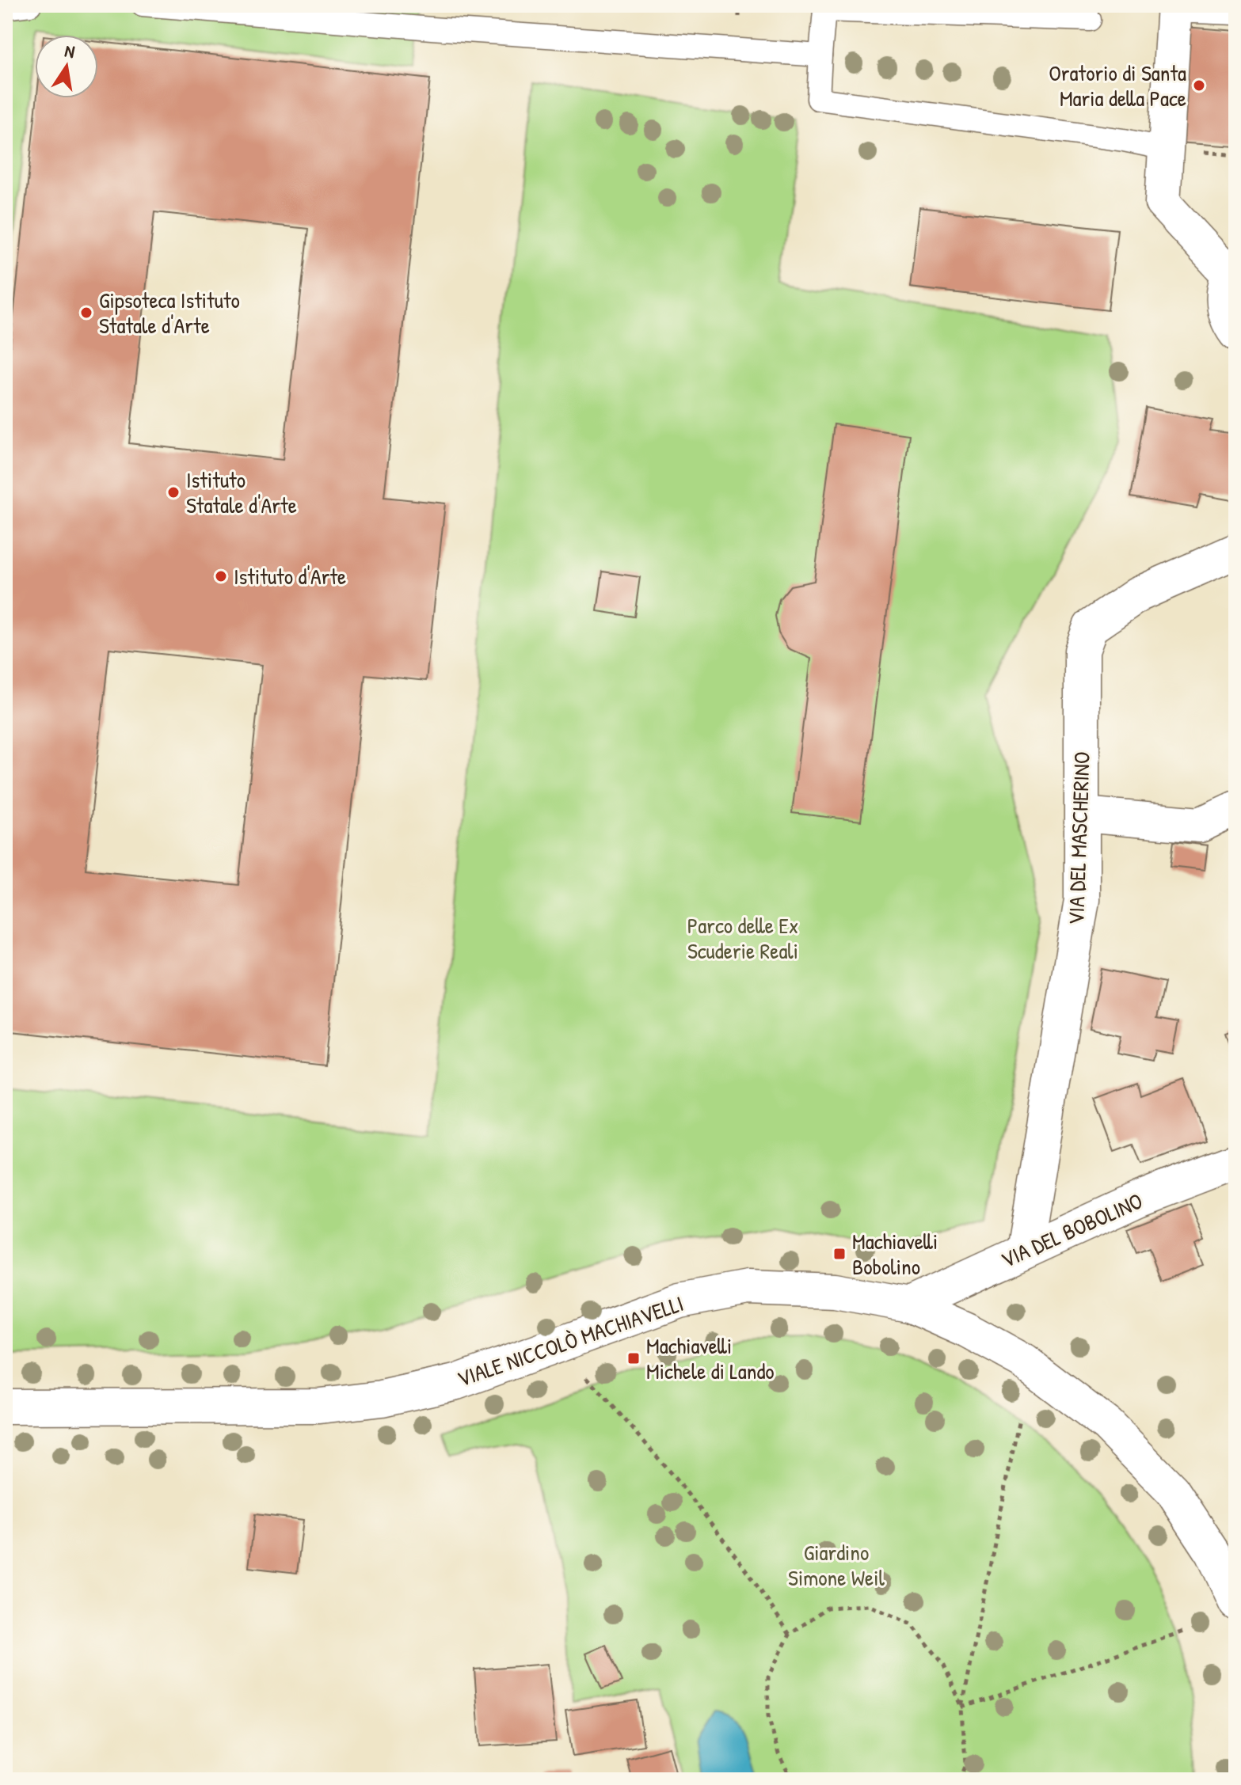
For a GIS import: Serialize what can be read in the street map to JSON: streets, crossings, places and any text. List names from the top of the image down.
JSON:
{
  "streets": {
    "street": ["VIA DEL MASCHERINO", "VIA DEL BOBOLINO", "VIALE NICCOLÒ MACHIAVELLI"]
  },
  "crossings": [
    ["VIA DEL MASCHERINO", "VIA DEL BOBOLINO"],
    ["VIA DEL BOBOLINO", "VIALE NICCOLÒ MACHIAVELLI"]
  ],
  "parks": ["Parco delle Ex Scuderie Reali", "Giardino Simone Weil"],
  "places": {
    "other": [
      "Oratorio di Santa Maria della Pace",
      "Gipsoteca Istituto Statale d'Arte",
      "Istituto Statale d'Arte",
      "Istituto d'Arte"
    ],
    "transit": ["Machiavelli Bobolino", "Machiavelli Michele di Lando"]
  },
  "north": "top"
}
